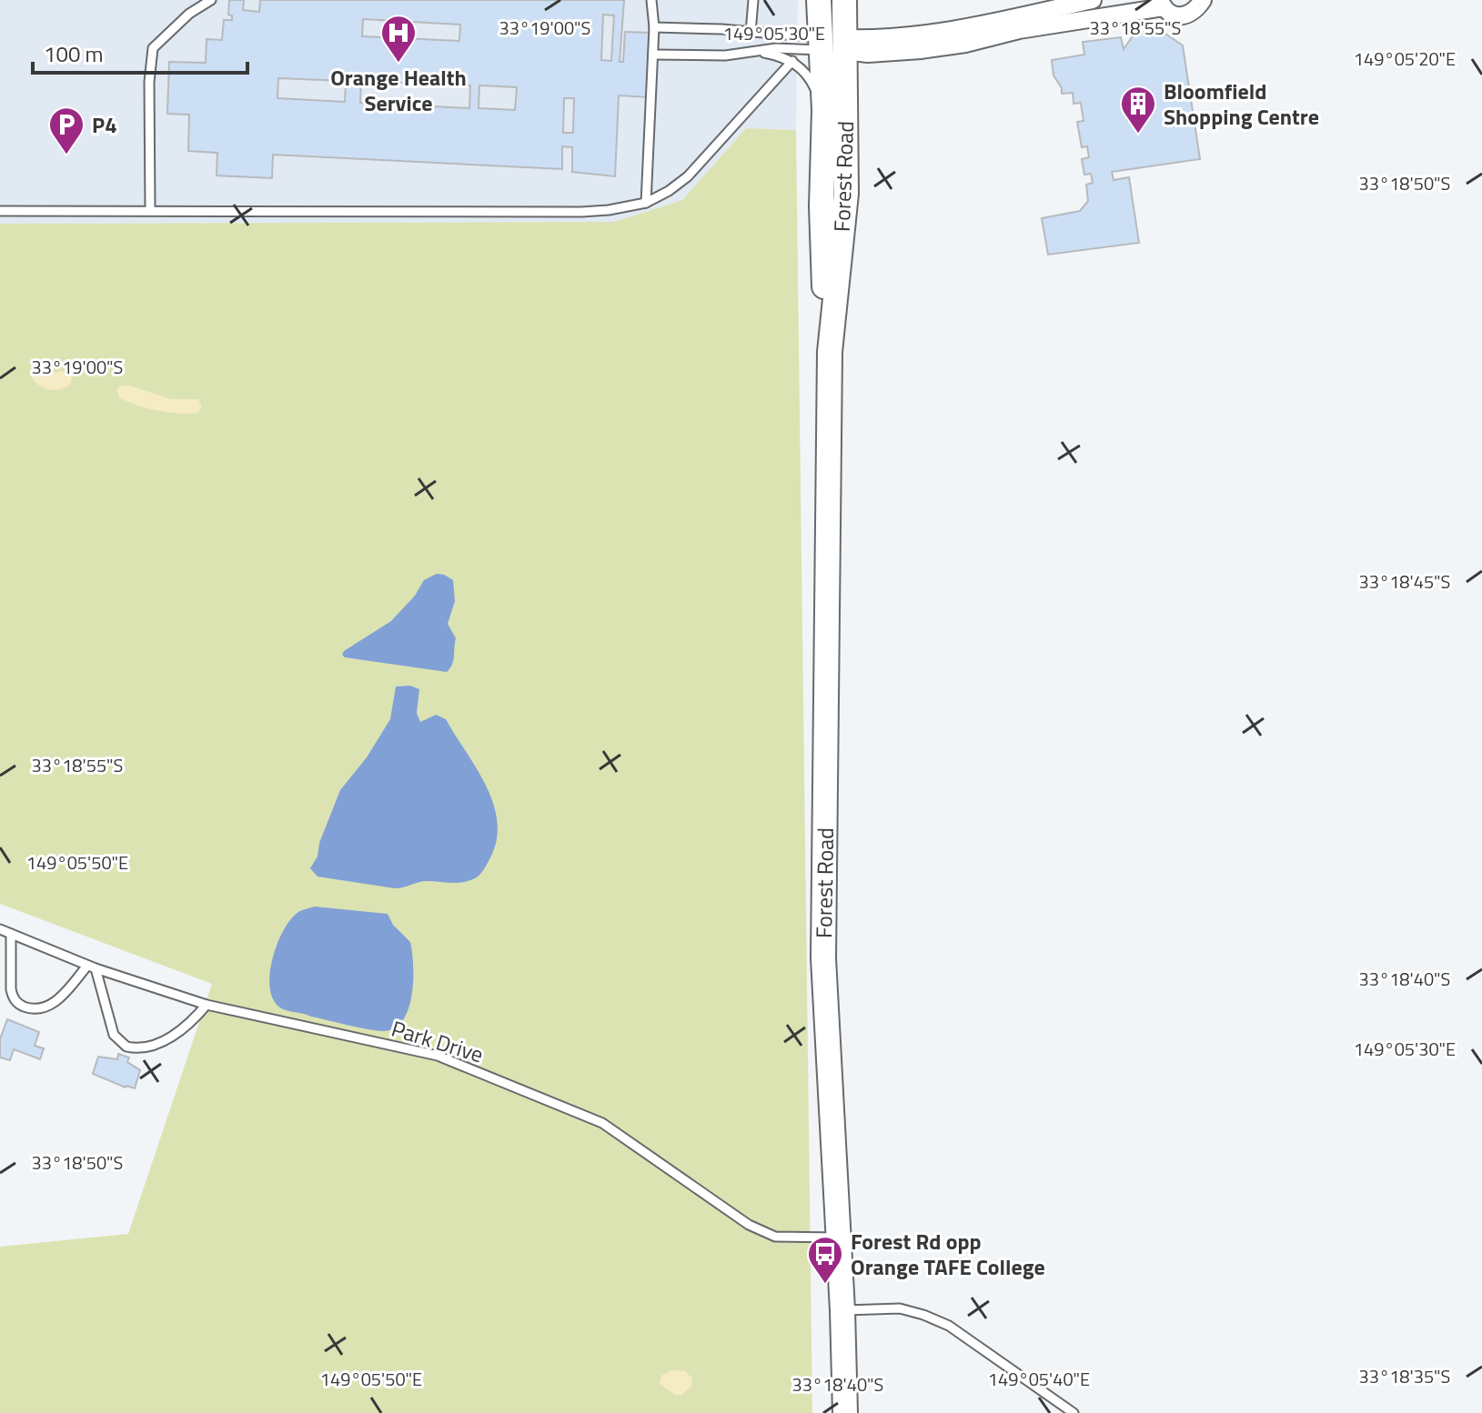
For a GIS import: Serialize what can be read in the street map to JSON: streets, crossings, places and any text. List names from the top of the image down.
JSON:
{
  "streets": {
    "main road": ["Forest Road"],
    "lane": ["Park Drive"]
  },
  "crossings": [
    ["Forest Road", "Park Drive"]
  ],
  "places": {
    "hospital": ["Orange Health Service"],
    "building": ["Bloomfield Shopping Centre"],
    "parking": ["P4"],
    "bus stop": ["Forest Rd opp Orange TAFE College"]
  },
  "scale_bar": "100 m",
  "coordinates": [
    "33°19'00\"S",
    "33°18'55\"S",
    "149°05'30\"E",
    "149°05'20\"E",
    "33°18'50\"S",
    "33°18'45\"S",
    "149°05'50\"E",
    "33°18'40\"S",
    "33°18'35\"S",
    "149°05'40\"E"
  ]
}
